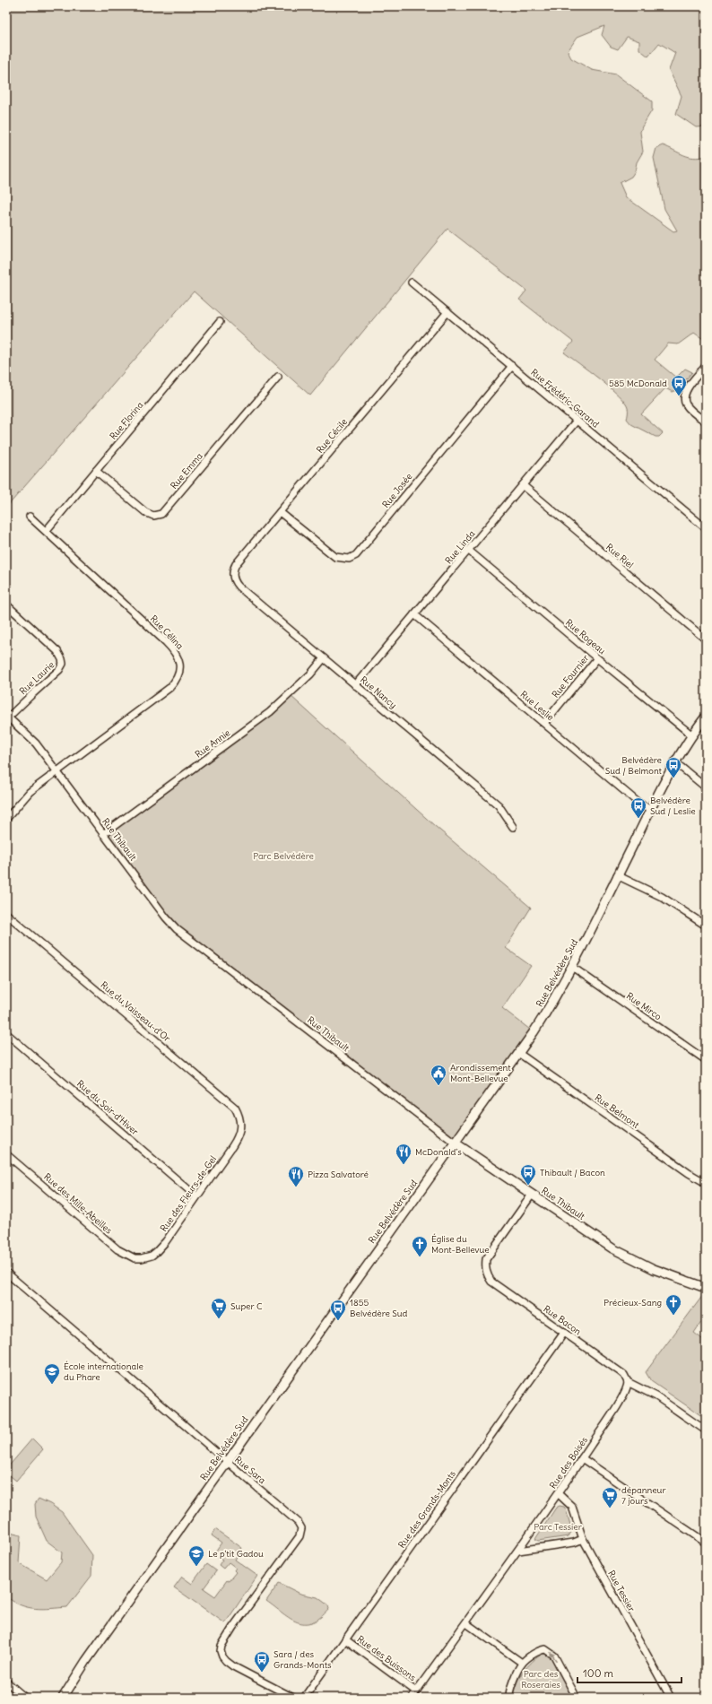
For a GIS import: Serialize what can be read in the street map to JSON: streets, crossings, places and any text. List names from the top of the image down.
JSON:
{
  "streets": {
    "street": [
      "Rue Frédéric-Garand",
      "Rue Florina",
      "Rue Cécile",
      "Rue Emma",
      "Rue Josée",
      "Rue Linda",
      "Rue Riel",
      "Rue Célina",
      "Rue Rogeau",
      "Rue Fournier",
      "Rue Laurie",
      "Rue Nancy",
      "Rue Leslie",
      "Rue Annie",
      "Rue Thibault",
      "Rue Belvédère Sud",
      "Rue Mirco",
      "Rue du Vaisseau-d'Or",
      "Rue du Soir-d'Hiver",
      "Rue Belmont",
      "Rue des Fleurs-de-Gel",
      "Rue des Mille-Abeilles",
      "Rue Bacon",
      "Rue des Boisés",
      "Rue Sara",
      "Rue des Grands-Monts",
      "Rue Tessier",
      "Rue des Buissons"
    ]
  },
  "crossings": [
    ["Rue Frédéric-Garand", "Rue Cécile"],
    ["Rue Frédéric-Garand", "Rue Josée"],
    ["Rue Frédéric-Garand", "Rue Linda"],
    ["Rue Florina", "Rue Emma"],
    ["Rue Florina", "Rue Célina"],
    ["Rue Cécile", "Rue Josée"],
    ["Rue Cécile", "Rue Nancy"],
    ["Rue Linda", "Rue Riel"],
    ["Rue Linda", "Rue Rogeau"],
    ["Rue Linda", "Rue Nancy"],
    ["Rue Linda", "Rue Leslie"],
    ["Rue Célina", "Rue Thibault"],
    ["Rue Rogeau", "Rue Fournier"],
    ["Rue Rogeau", "Rue Belvédère Sud"],
    ["Rue Fournier", "Rue Leslie"],
    ["Rue Laurie", "Rue Thibault"],
    ["Rue Nancy", "Rue Annie"],
    ["Rue Leslie", "Rue Belvédère Sud"],
    ["Rue Annie", "Rue Thibault"],
    ["Rue Thibault", "Rue Belvédère Sud"],
    ["Rue Thibault", "Rue Bacon"],
    ["Rue Belvédère Sud", "Rue Mirco"],
    ["Rue Belvédère Sud", "Rue Belmont"],
    ["Rue Belvédère Sud", "Rue Sara"],
    ["Rue du Vaisseau-d'Or", "Rue des Fleurs-de-Gel"],
    ["Rue du Soir-d'Hiver", "Rue des Fleurs-de-Gel"],
    ["Rue des Fleurs-de-Gel", "Rue des Mille-Abeilles"],
    ["Rue Bacon", "Rue des Boisés"],
    ["Rue Bacon", "Rue des Grands-Monts"],
    ["Rue des Boisés", "Rue Tessier"],
    ["Rue des Boisés", "Rue des Buissons"],
    ["Rue des Grands-Monts", "Rue des Buissons"]
  ],
  "parks": ["Parc Belvédère", "Parc Tessier", "Parc des Roseraies"],
  "places": {
    "bus stop": [
      "585 McDonald",
      "Belvédère Sud / Belmont",
      "Belvédère Sud / Leslie",
      "Thibault / Bacon",
      "1855 Belvédère Sud",
      "Sara / des Grands-Monts"
    ],
    "public building": ["Arondissement Mont-Bellevue"],
    "restaurant": ["McDonald's", "Pizza Salvatoré"],
    "church": ["Église du Mont-Bellevue", "Précieux-Sang"],
    "supermarket": ["Super C", "dépanneur 7 jours"],
    "school or university": ["École internationale du Phare", "Le p'tit Gadou"]
  },
  "scale_bar": "100 m"
}
